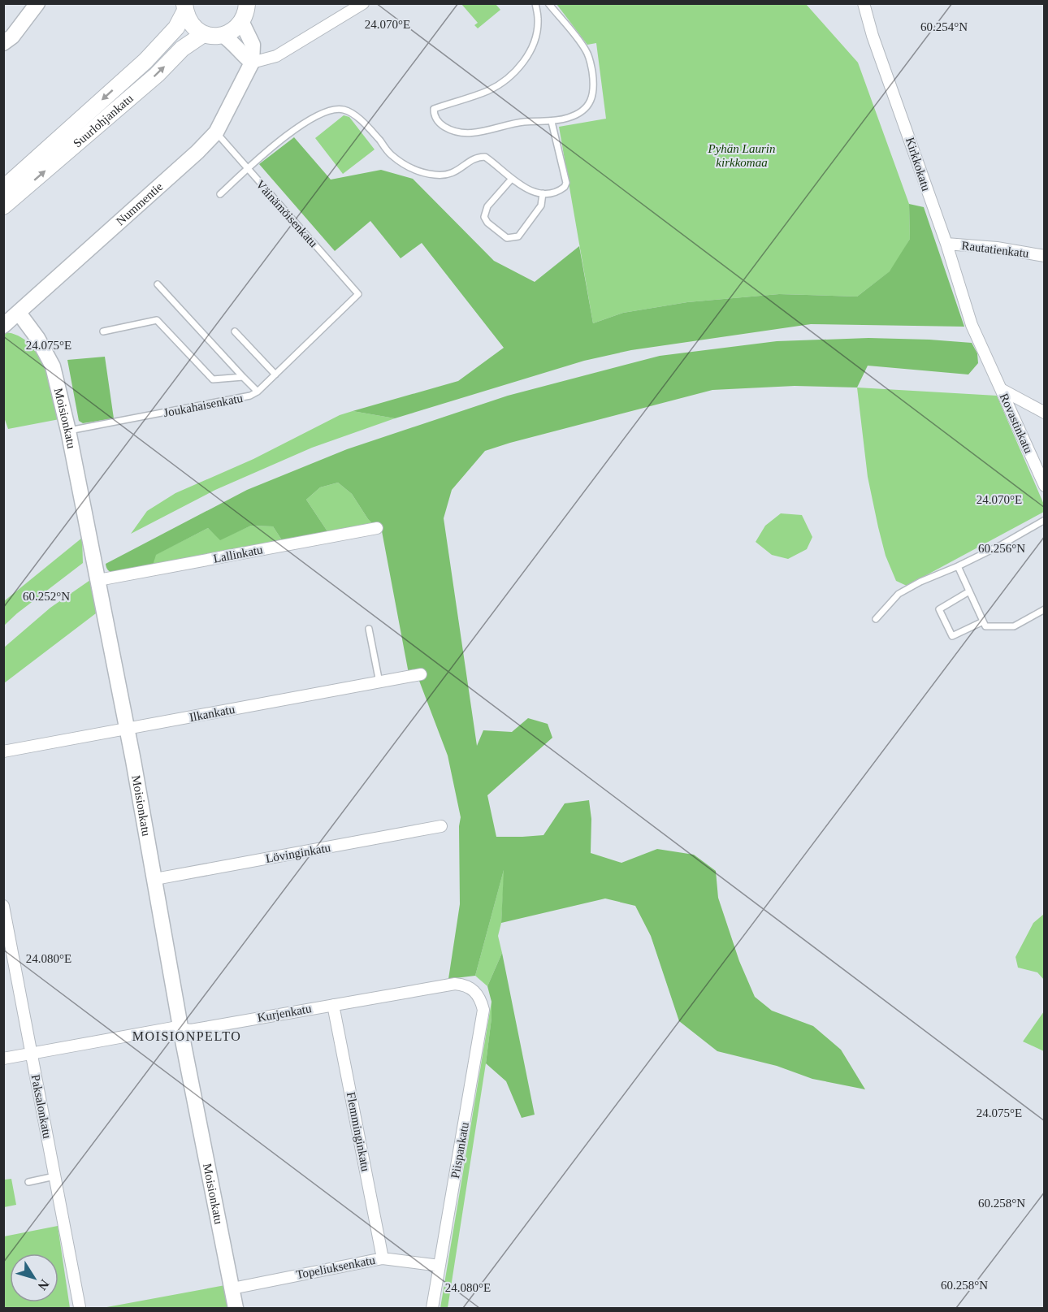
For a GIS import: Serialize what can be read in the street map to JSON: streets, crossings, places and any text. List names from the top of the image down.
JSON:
{
  "streets": {
    "main road": ["Suurlohjankatu"],
    "street": [
      "Kirkkokatu",
      "Nummentie",
      "Rautatienkatu",
      "Moisionkatu",
      "Rovastinkatu",
      "Lallinkatu",
      "Ilkankatu",
      "Lövinginkatu",
      "Kurjenkatu",
      "Paksalonkatu",
      "Flemminginkatu",
      "Piispankatu",
      "Topeliuksenkatu"
    ],
    "lane": ["Väinämöisenkatu", "Joukahaisenkatu"]
  },
  "crossings": [
    ["Kirkkokatu", "Rautatienkatu"],
    ["Kirkkokatu", "Rovastinkatu"],
    ["Nummentie", "Väinämöisenkatu"],
    ["Nummentie", "Moisionkatu"],
    ["Väinämöisenkatu", "Joukahaisenkatu"],
    ["Joukahaisenkatu", "Moisionkatu"],
    ["Moisionkatu", "Lallinkatu"],
    ["Moisionkatu", "Ilkankatu"],
    ["Moisionkatu", "Lövinginkatu"],
    ["Moisionkatu", "Kurjenkatu"],
    ["Moisionkatu", "Topeliuksenkatu"],
    ["Kurjenkatu", "Paksalonkatu"],
    ["Kurjenkatu", "Flemminginkatu"],
    ["Kurjenkatu", "Piispankatu"],
    ["Flemminginkatu", "Topeliuksenkatu"],
    ["Piispankatu", "Topeliuksenkatu"]
  ],
  "districts": ["MOISIONPELTO"],
  "parks": ["Pyhän Laurin kirkkomaa"],
  "north": "bottom right",
  "coordinates": [
    "24.070°E",
    "60.254°N",
    "24.075°E",
    "60.256°N",
    "60.252°N",
    "24.080°E",
    "60.258°N"
  ]
}
